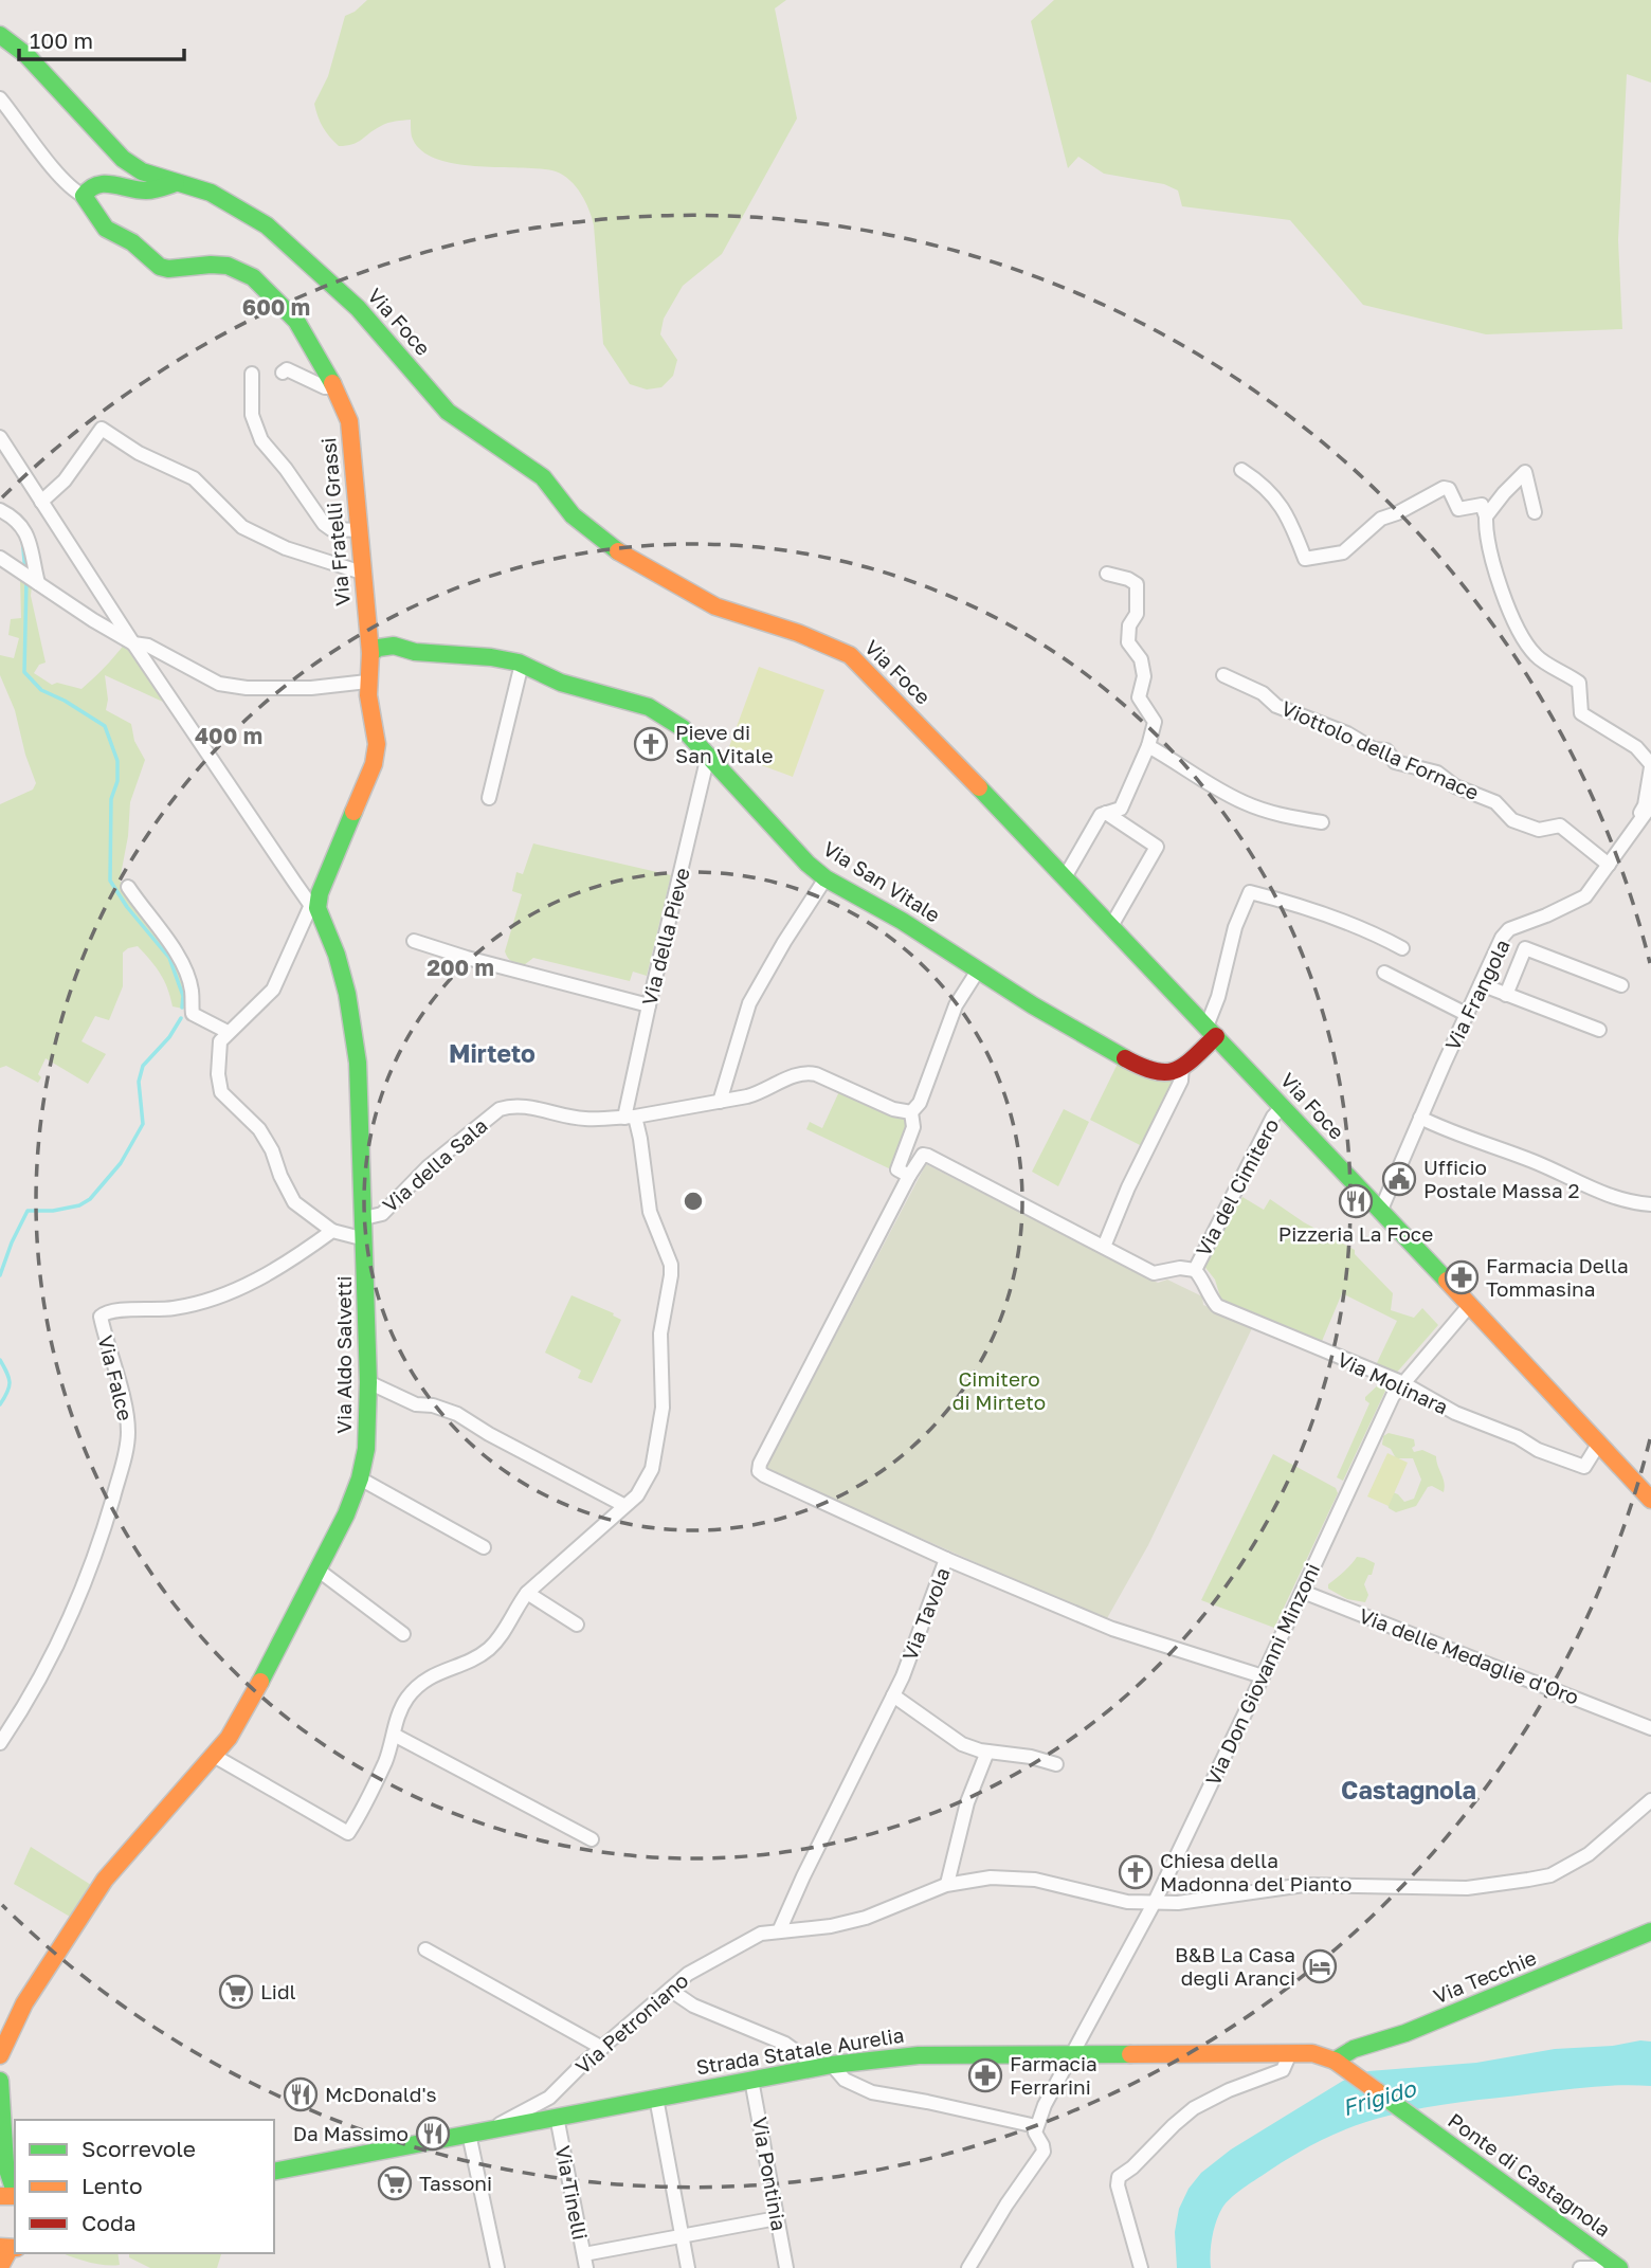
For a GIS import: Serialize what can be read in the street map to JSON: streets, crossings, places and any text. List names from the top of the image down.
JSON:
{
  "streets": {
    "street": [
      "Via Foce",
      "Via Fratelli Grassi",
      "Viottolo della Fornace",
      "Via San Vitale",
      "Via della Pieve",
      "Via Frangola",
      "Via della Sala",
      "Via del Cimitero",
      "Via Aldo Salvetti",
      "Via Falce",
      "Via Molinara",
      "Via Tavola",
      "Via delle Medaglie d'Oro",
      "Via Don Giovanni Minzoni",
      "Via Tecchie",
      "Via Petroniano",
      "Strada Statale Aurelia",
      "Via Pontinia",
      "Ponte di Castagnola",
      "Via Tinelli"
    ]
  },
  "crossings": [
    ["Via Foce", "Via Frangola"],
    ["Via Foce", "Via del Cimitero"],
    ["Via Foce", "Via Molinara"],
    ["Via Foce", "Via Don Giovanni Minzoni"],
    ["Via Fratelli Grassi", "Via San Vitale"],
    ["Viottolo della Fornace", "Via Frangola"],
    ["Via San Vitale", "Via della Pieve"],
    ["Via della Pieve", "Via della Sala"],
    ["Via della Sala", "Via Aldo Salvetti"],
    ["Via del Cimitero", "Via Molinara"],
    ["Via Molinara", "Via Don Giovanni Minzoni"],
    ["Via Tavola", "Via Don Giovanni Minzoni"],
    ["Via Tavola", "Via Petroniano"],
    ["Via delle Medaglie d'Oro", "Via Don Giovanni Minzoni"],
    ["Via Don Giovanni Minzoni", "Via Petroniano"],
    ["Via Don Giovanni Minzoni", "Strada Statale Aurelia"],
    ["Via Tecchie", "Strada Statale Aurelia"],
    ["Via Tecchie", "Ponte di Castagnola"],
    ["Via Petroniano", "Strada Statale Aurelia"],
    ["Strada Statale Aurelia", "Via Pontinia"],
    ["Strada Statale Aurelia", "Ponte di Castagnola"],
    ["Strada Statale Aurelia", "Via Tinelli"]
  ],
  "districts": ["Mirteto", "Castagnola"],
  "water": ["Frigido"],
  "parks": ["Cimitero di Mirteto"],
  "places": {
    "church": ["Pieve di San Vitale", "Chiesa della Madonna del Pianto"],
    "public building": ["Ufficio Postale Massa 2"],
    "restaurant": ["Pizzeria La Foce", "McDonald's", "Da Massimo"],
    "pharmacy": ["Farmacia Della Tommasina", "Farmacia Ferrarini"],
    "hotel": ["B&B La Casa degli Aranci"],
    "supermarket": ["Lidl", "Tassoni"]
  },
  "legend": ["Scorrevole", "Lento", "Coda"],
  "scale_bar": "100 m",
  "rings": ["600 m", "400 m", "200 m"]
}
